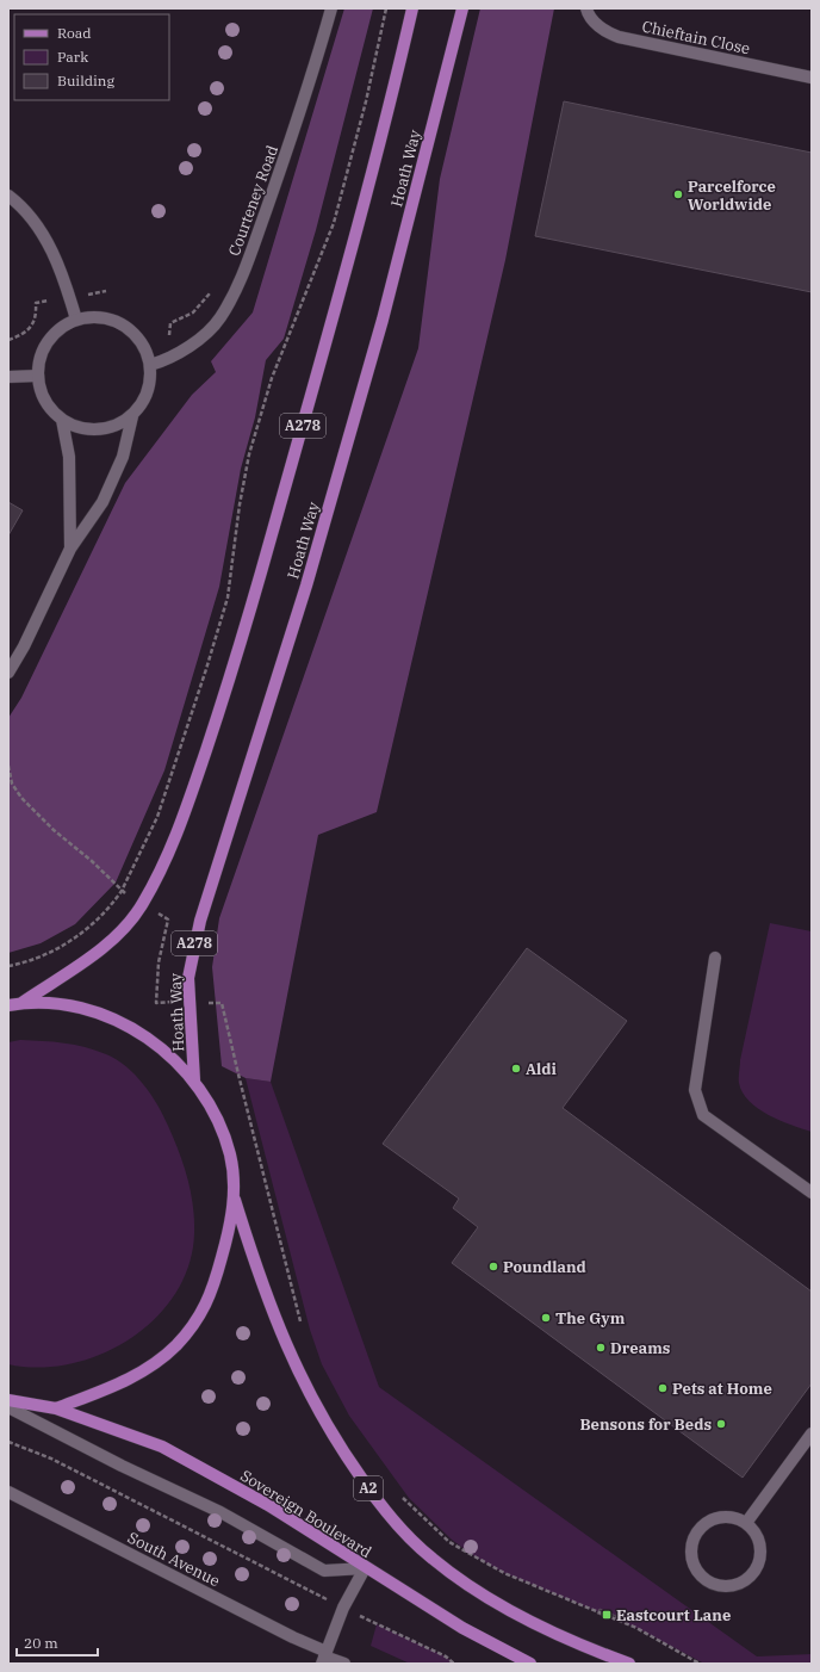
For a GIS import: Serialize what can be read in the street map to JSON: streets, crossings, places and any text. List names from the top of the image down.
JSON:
{
  "streets": {
    "main road": [
      "Hoath Way",
      "A278",
      "A2",
      "Sovereign Boulevard"
    ],
    "street": ["Chieftain Close", "Courteney Road", "South Avenue"]
  },
  "places": {
    "other": [
      "Parcelforce Worldwide",
      "Aldi",
      "Poundland",
      "The Gym",
      "Dreams",
      "Pets at Home",
      "Bensons for Beds"
    ],
    "transit": ["Eastcourt Lane"]
  },
  "legend": ["Road", "Park", "Building"],
  "scale_bar": "20 m"
}
